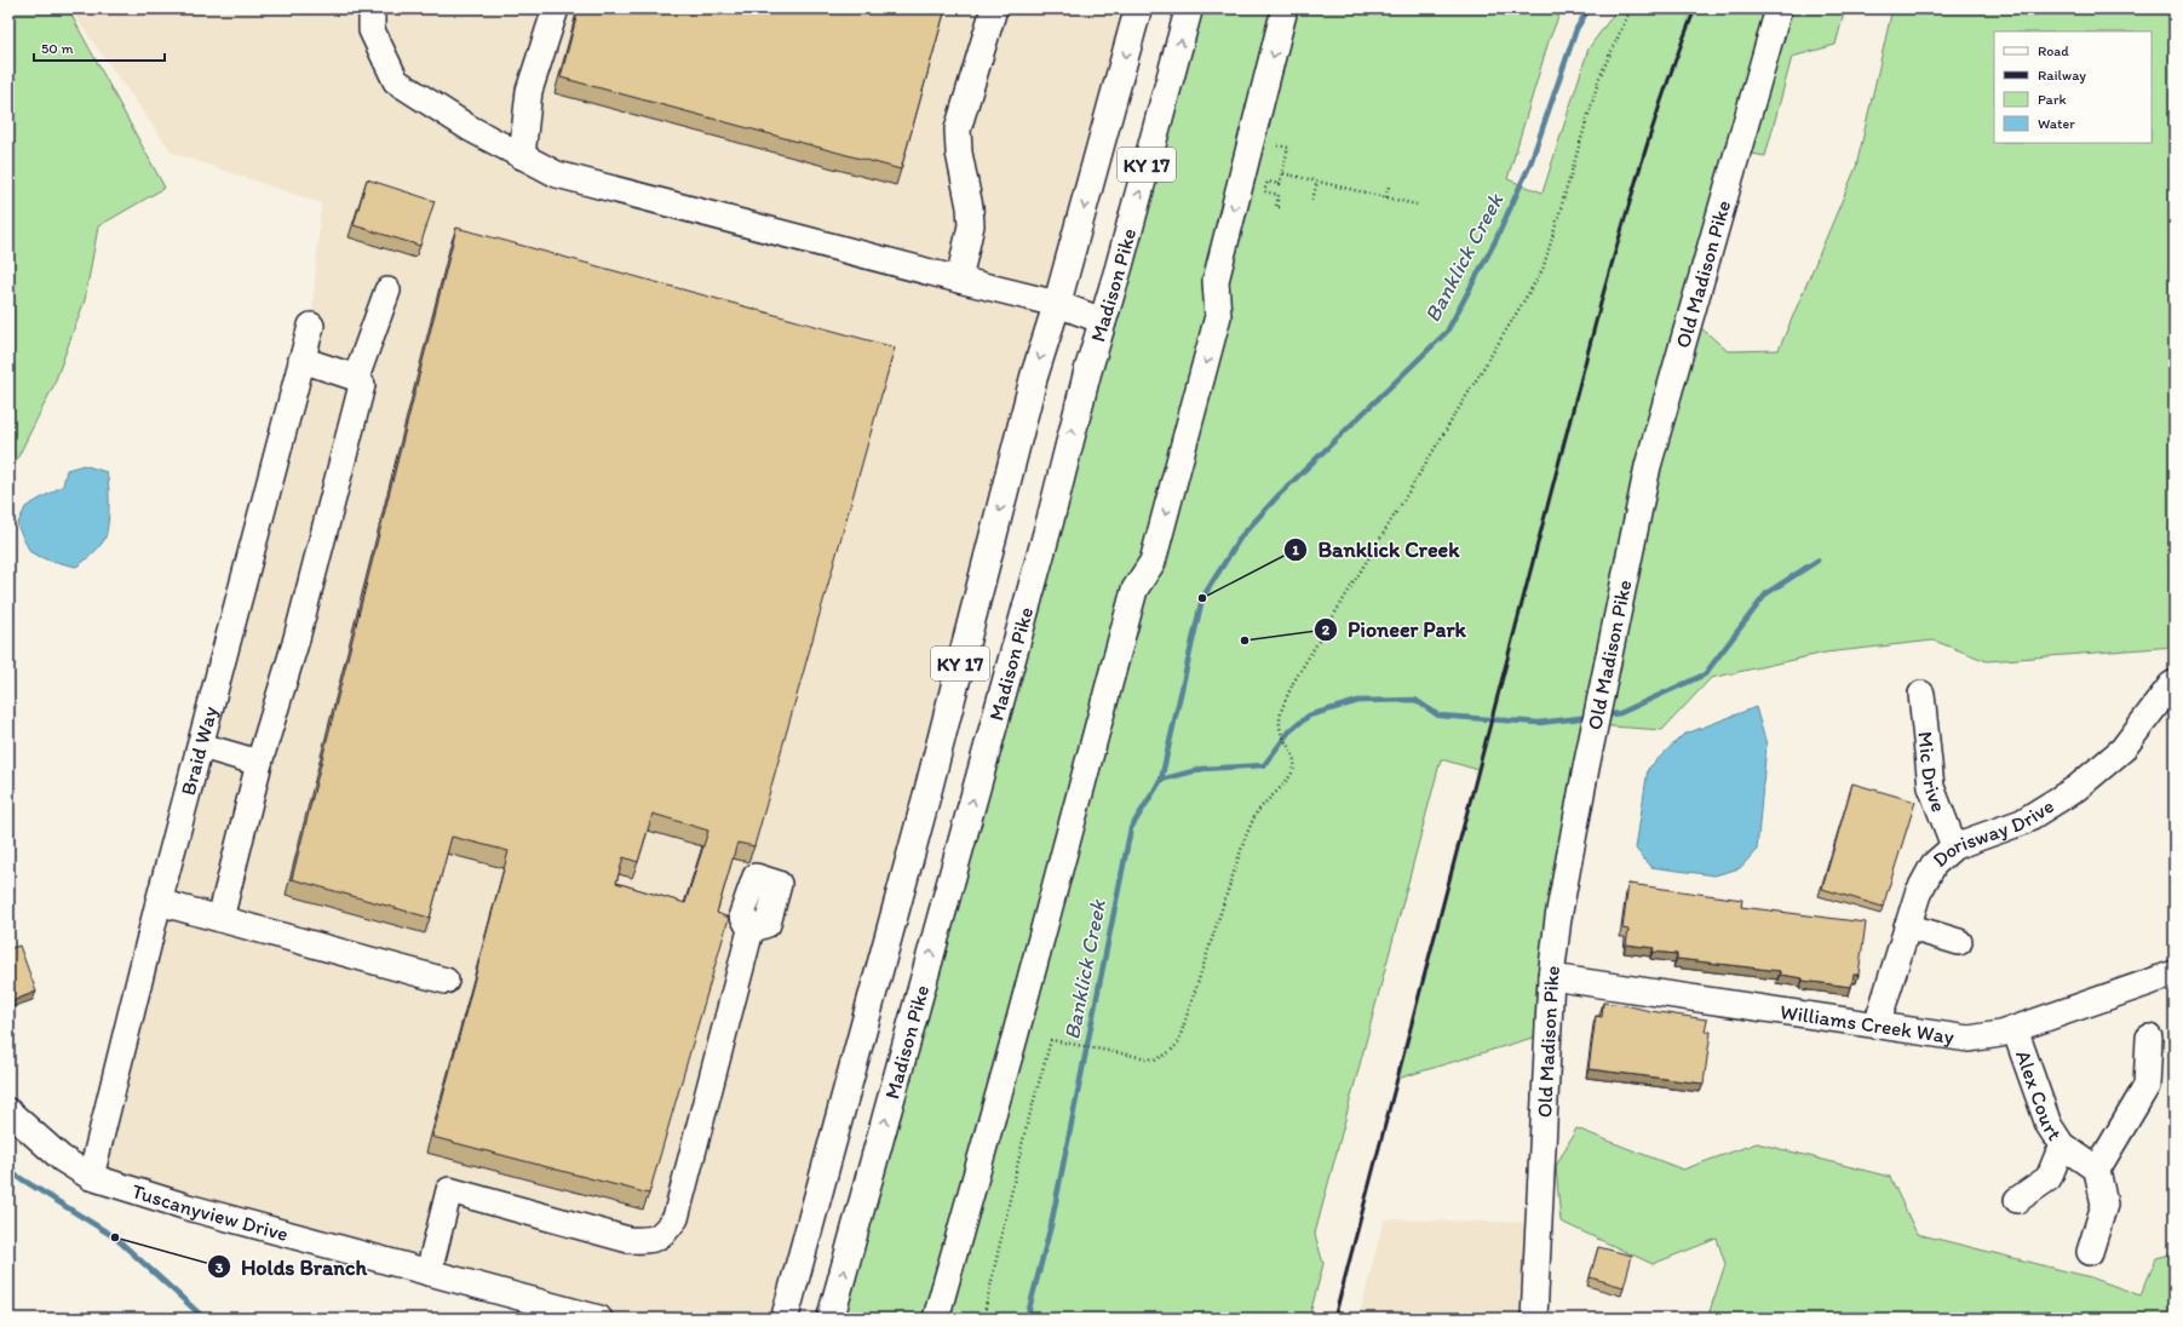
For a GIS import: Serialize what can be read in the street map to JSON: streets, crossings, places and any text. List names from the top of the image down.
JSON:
{
  "streets": {
    "main road": ["KY 17", "Madison Pike"],
    "street": [
      "Old Madison Pike",
      "Braid Way",
      "Mic Drive",
      "Dorisway Drive",
      "Williams Creek Way",
      "Alex Court",
      "Tuscanyview Drive"
    ]
  },
  "crossings": [
    ["Old Madison Pike", "Williams Creek Way"],
    ["Braid Way", "Tuscanyview Drive"],
    ["Mic Drive", "Dorisway Drive"],
    ["Dorisway Drive", "Williams Creek Way"],
    ["Williams Creek Way", "Alex Court"]
  ],
  "water": ["Banklick Creek"],
  "places": ["Banklick Creek", "Pioneer Park", "Holds Branch"],
  "legend": [
    "Road",
    "Railway",
    "Park",
    "Water"
  ],
  "scale_bar": "50 m"
}
